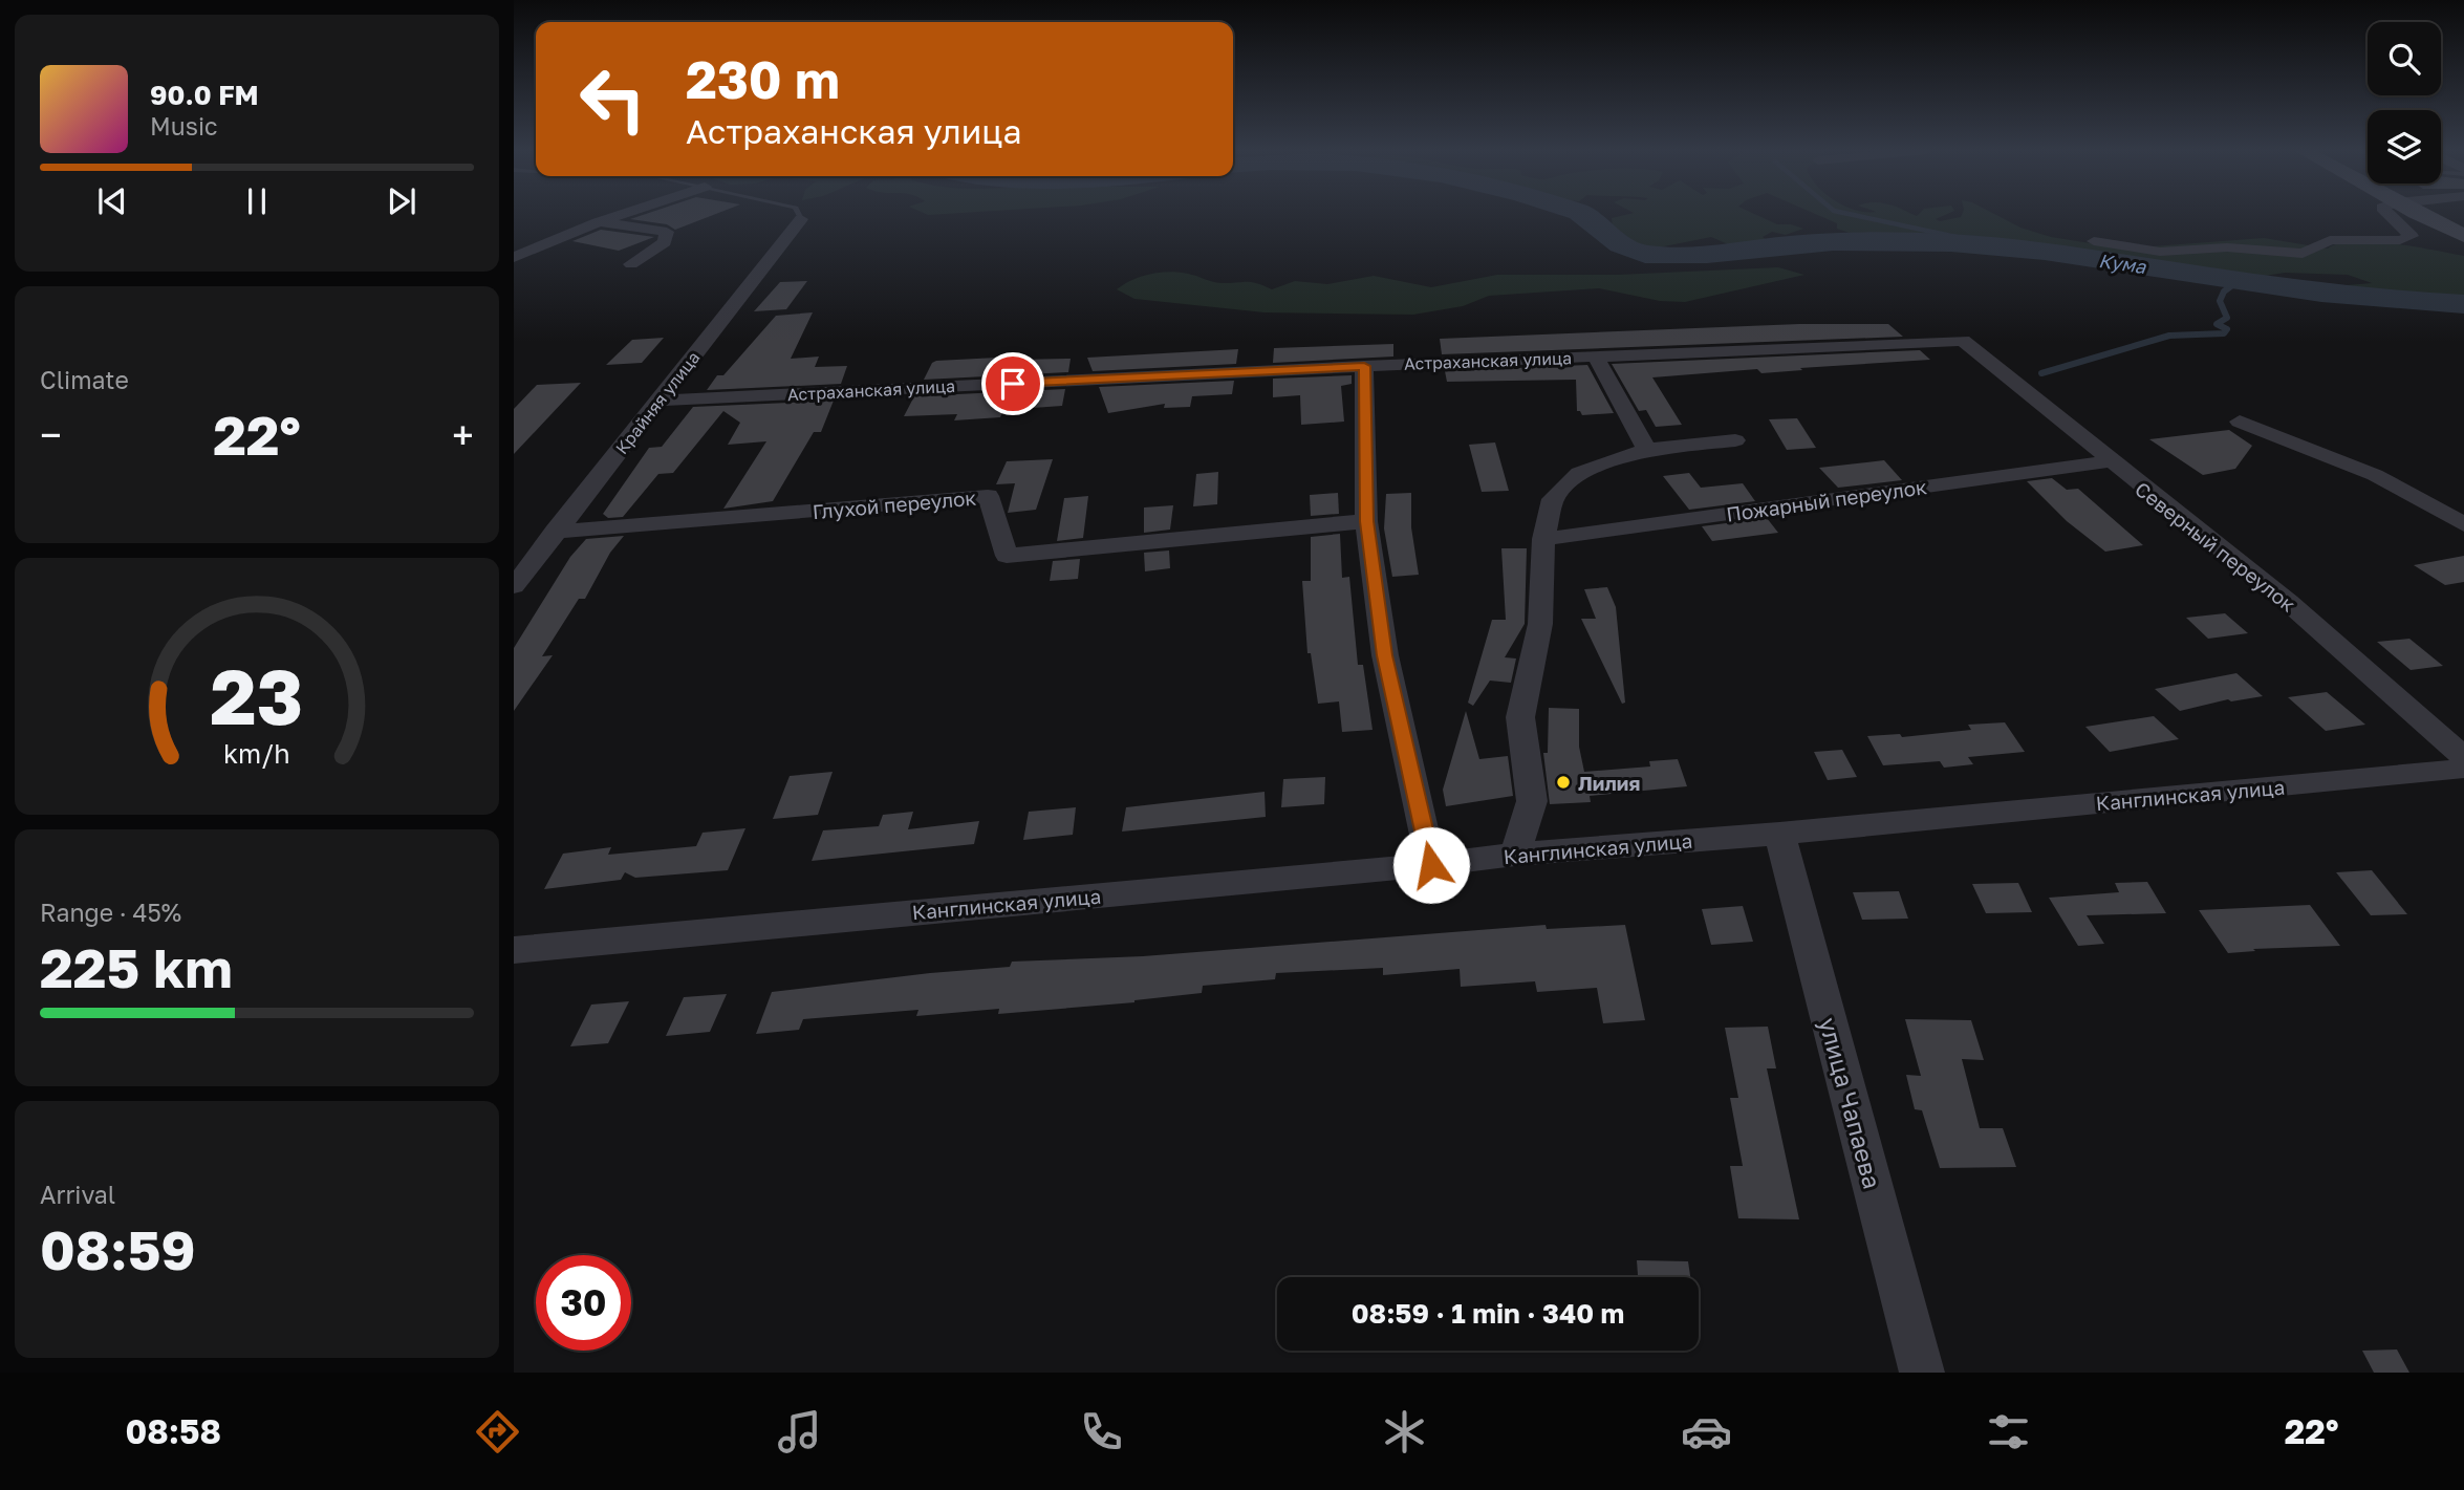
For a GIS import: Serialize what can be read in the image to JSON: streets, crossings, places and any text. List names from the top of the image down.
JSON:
{
  "streets": {
    "street": [
      "Астраханская улица",
      "Крайняя улица",
      "Пожарный переулок",
      "Глухой переулок",
      "Северный переулок",
      "Канглинская улица",
      "улица Чапаева"
    ]
  },
  "crossings": [
    ["Астраханская улица", "Крайняя улица"],
    ["Астраханская улица", "Северный переулок"],
    ["Крайняя улица", "Глухой переулок"],
    ["Пожарный переулок", "Северный переулок"],
    ["Канглинская улица", "улица Чапаева"]
  ],
  "water": ["Кума"],
  "places": ["Лилия"],
  "page": {
    "turn": ["230 m", "Астраханская улица"],
    "song": ["90.0 FM", "Music"],
    "tile": [
      "Climate",
      ["Range · 45%", "225 km"],
      ["Arrival", "08:59"]
    ],
    "heat": ["−", "22°", "+"],
    "limit": "30",
    "trip": "08:59 · 1 min · 340 m",
    "tabs": ["08:58", "22°"],
    "gauge": ["23", "km/h"]
  }
}
